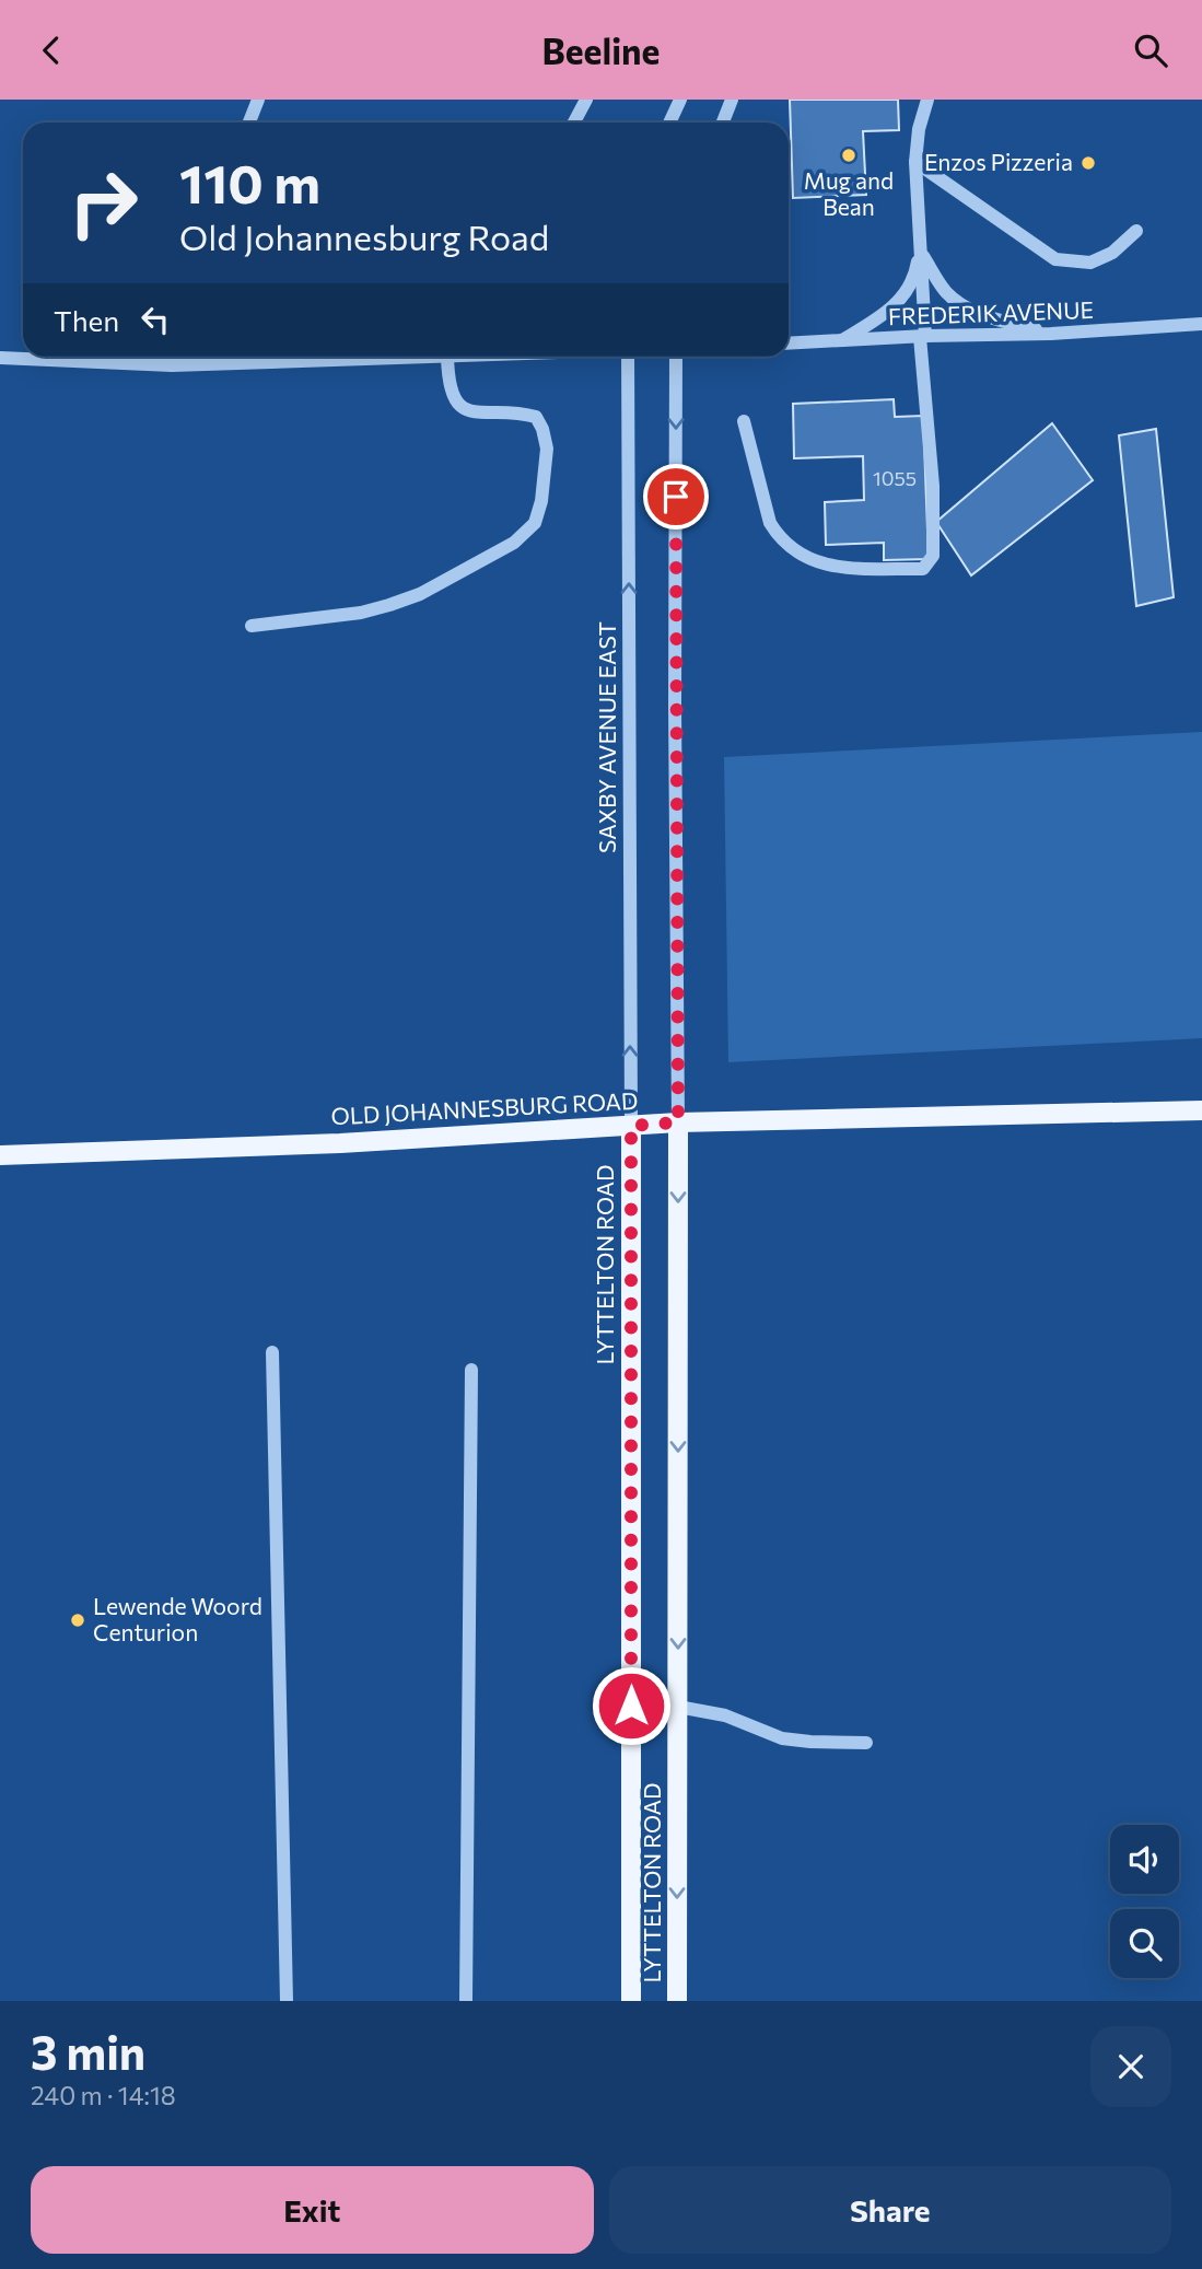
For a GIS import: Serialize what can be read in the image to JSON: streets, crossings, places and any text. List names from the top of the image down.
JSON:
{
  "streets": {
    "main road": ["OLD JOHANNESBURG ROAD", "LYTTELTON ROAD"],
    "street": ["FREDERIK AVENUE", "SAXBY AVENUE EAST"]
  },
  "crossings": [
    ["SAXBY AVENUE EAST", "OLD JOHANNESBURG ROAD"],
    ["SAXBY AVENUE EAST", "LYTTELTON ROAD"],
    ["OLD JOHANNESBURG ROAD", "LYTTELTON ROAD"]
  ],
  "places": ["Mug and Bean", "Enzos Pizzeria", "Lewende Woord Centurion"],
  "house_numbers": ["1055"],
  "page": {
    "header": "Beeline",
    "turn": ["110 m", "Old Johannesburg Road"],
    "then": "Then",
    "heading": ["3 min", "240 m · 14:18"],
    "buttons": ["Exit", "Share"]
  }
}
